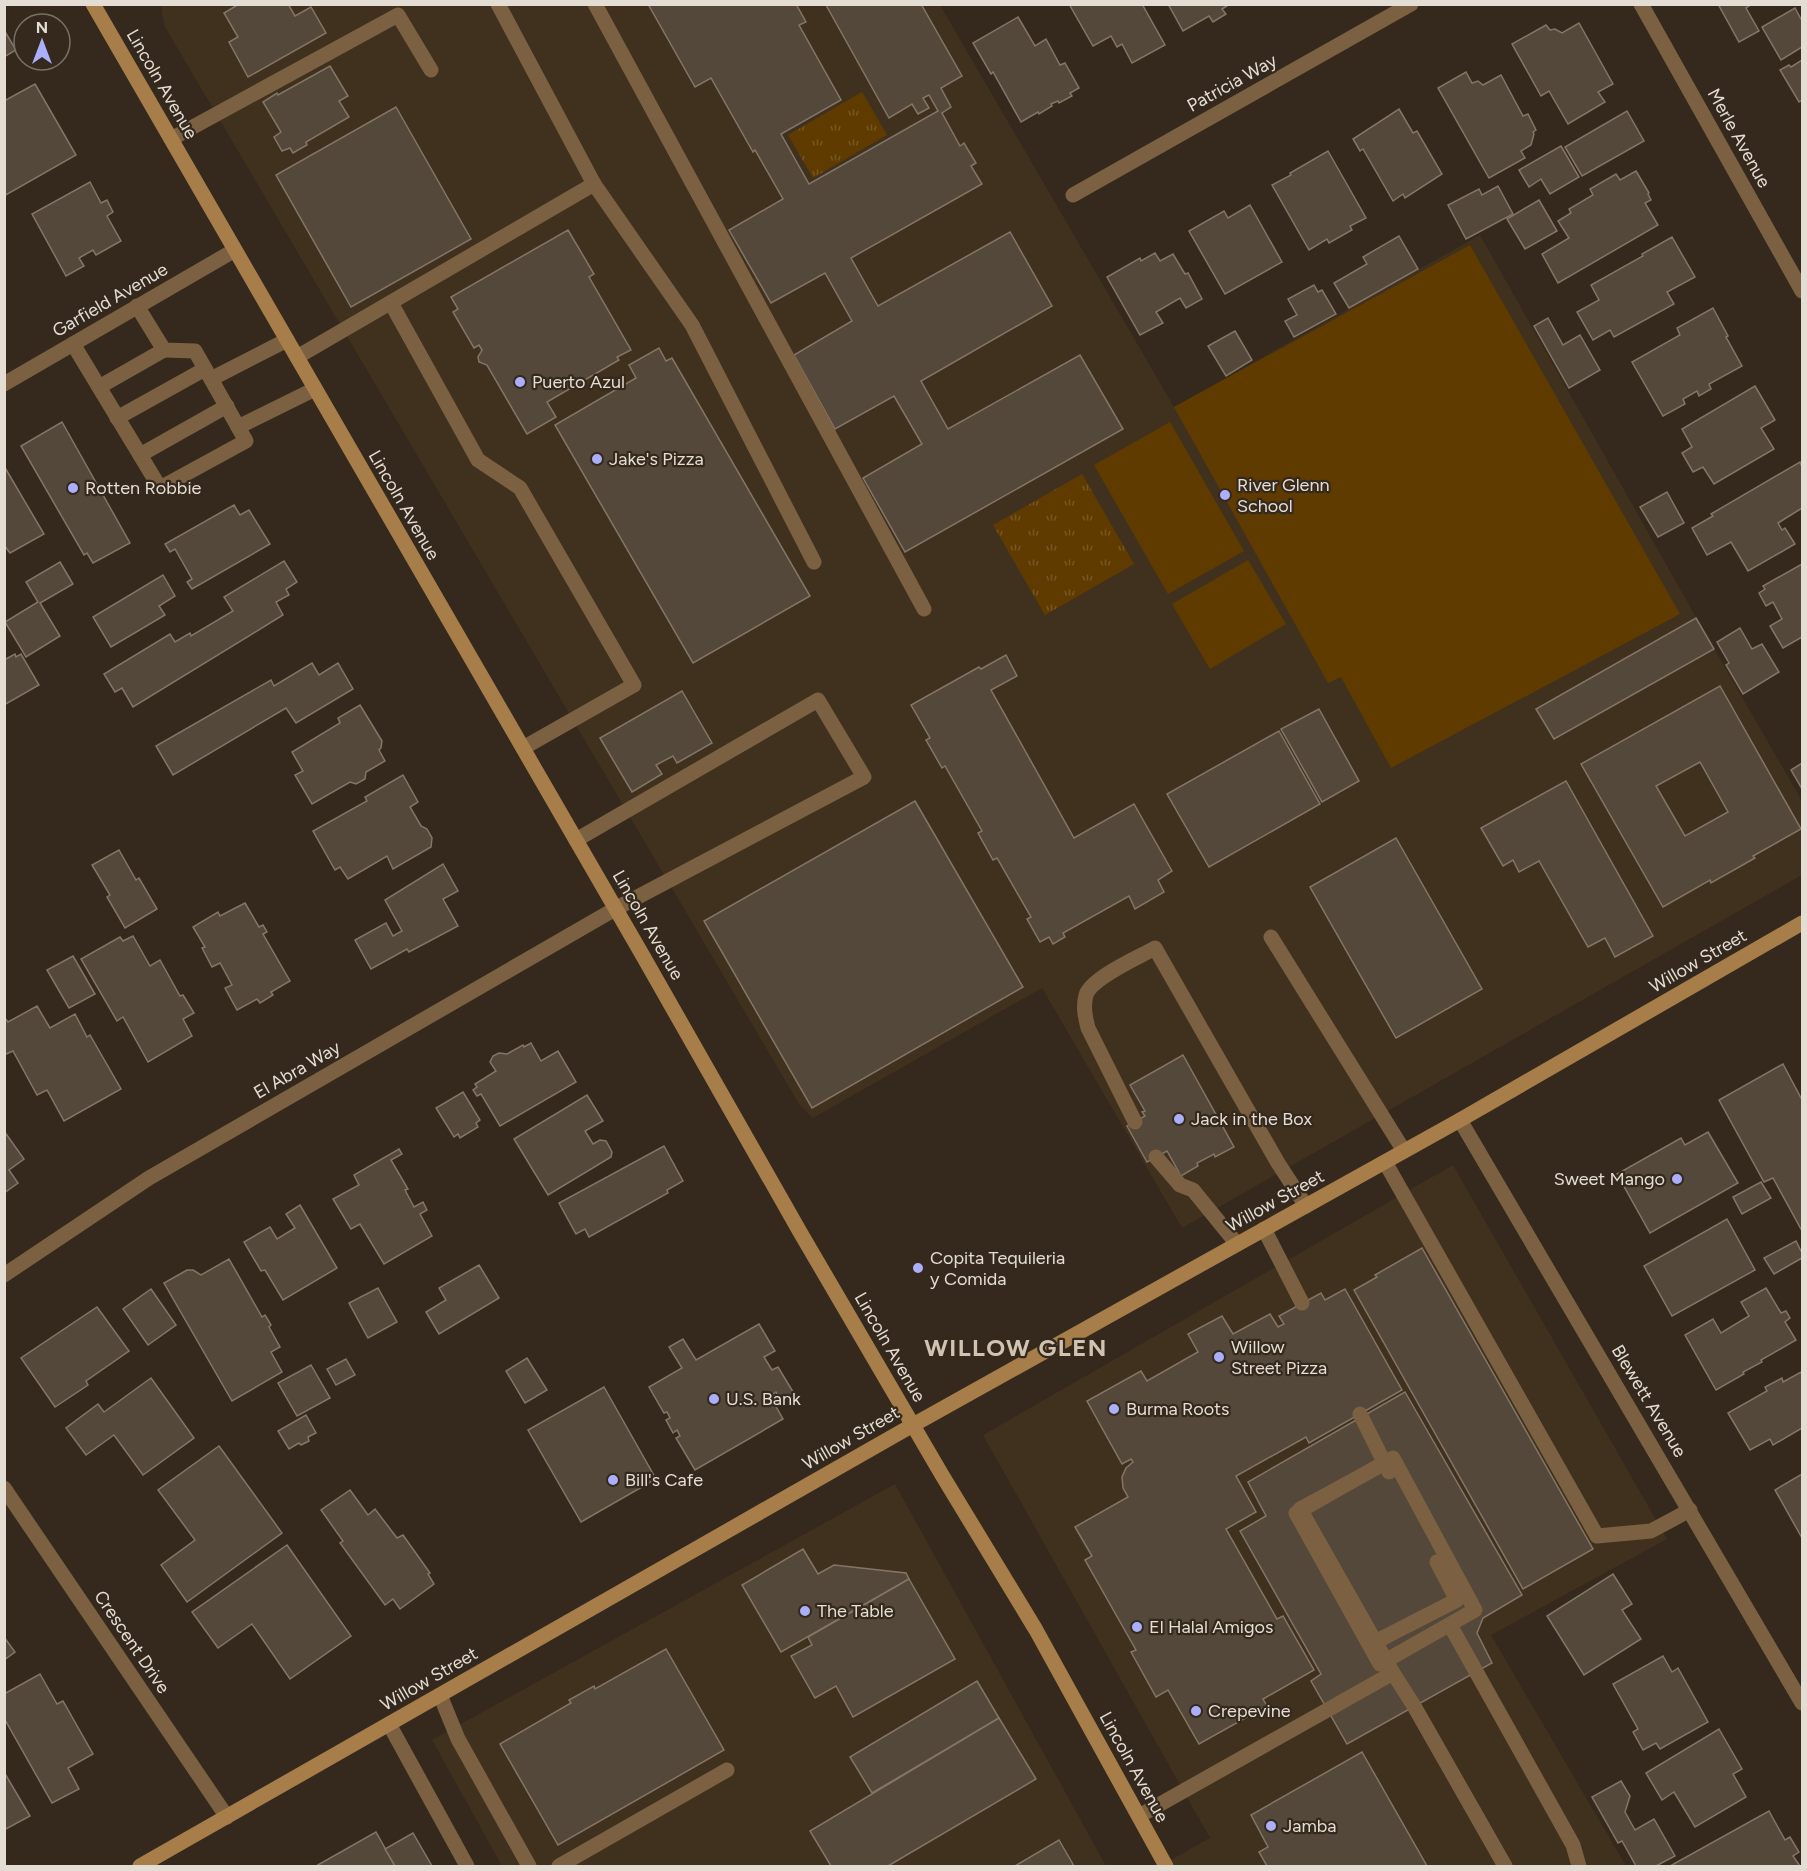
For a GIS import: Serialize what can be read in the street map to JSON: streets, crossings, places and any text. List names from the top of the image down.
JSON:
{
  "streets": {
    "main road": ["Lincoln Avenue", "Willow Street"],
    "street": [
      "Patricia Way",
      "Merle Avenue",
      "Garfield Avenue",
      "El Abra Way",
      "Blewett Avenue",
      "Crescent Drive"
    ]
  },
  "crossings": [
    ["Lincoln Avenue", "Garfield Avenue"],
    ["Lincoln Avenue", "Willow Street"],
    ["Lincoln Avenue", "El Abra Way"],
    ["Willow Street", "Blewett Avenue"],
    ["Willow Street", "Crescent Drive"]
  ],
  "districts": ["WILLOW GLEN"],
  "places": [
    "Puerto Azul",
    "Jake's Pizza",
    "Rotten Robbie",
    "River Glenn School",
    "Jack in the Box",
    "Sweet Mango",
    "Copita Tequileria y Comida",
    "Willow Street Pizza",
    "U.S. Bank",
    "Burma Roots",
    "Bill's Cafe",
    "The Table",
    "El Halal Amigos",
    "Crepevine",
    "Jamba"
  ],
  "north": "top"
}
